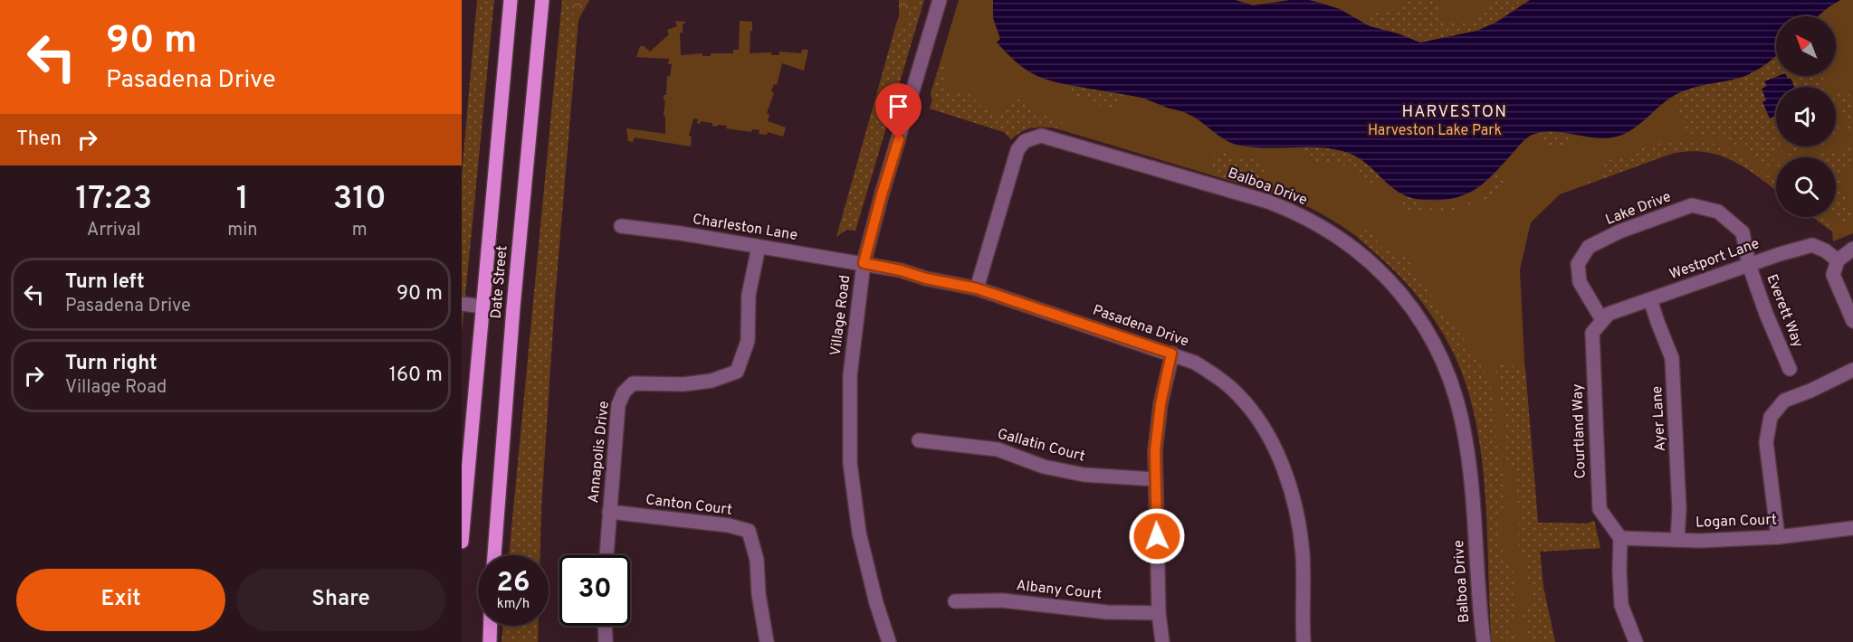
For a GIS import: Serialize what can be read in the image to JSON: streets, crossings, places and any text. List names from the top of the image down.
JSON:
{
  "streets": {
    "main road": ["Date Street"],
    "street": [
      "Balboa Drive",
      "Lake Drive",
      "Charleston Lane",
      "Westport Lane",
      "Everett Way",
      "Village Road",
      "Pasadena Drive",
      "Ayer Lane",
      "Courtland Way",
      "Gallatin Court",
      "Annapolis Drive",
      "Canton Court",
      "Logan Court",
      "Albany Court"
    ]
  },
  "crossings": [
    ["Balboa Drive", "Pasadena Drive"],
    ["Lake Drive", "Westport Lane"],
    ["Lake Drive", "Everett Way"],
    ["Lake Drive", "Courtland Way"],
    ["Charleston Lane", "Village Road"],
    ["Charleston Lane", "Pasadena Drive"],
    ["Charleston Lane", "Annapolis Drive"],
    ["Westport Lane", "Everett Way"],
    ["Westport Lane", "Ayer Lane"],
    ["Westport Lane", "Courtland Way"],
    ["Village Road", "Pasadena Drive"],
    ["Ayer Lane", "Logan Court"],
    ["Courtland Way", "Logan Court"],
    ["Annapolis Drive", "Canton Court"]
  ],
  "districts": ["HARVESTON"],
  "parks": ["Harveston Lake Park"],
  "north": "top left",
  "page": {
    "turn": ["90 m", "Pasadena Drive"],
    "then": "Then",
    "eta": [
      "17:23",
      "Arrival",
      "1",
      "min",
      "310",
      "m"
    ],
    "list": [
      {
        "name": "Turn left",
        "note": "Pasadena Drive",
        "value": "90 m"
      },
      {
        "name": "Turn right",
        "note": "Village Road",
        "value": "160 m"
      }
    ],
    "speed": "26 km/h",
    "limit": "30",
    "buttons": ["Exit", "Share"]
  }
}
